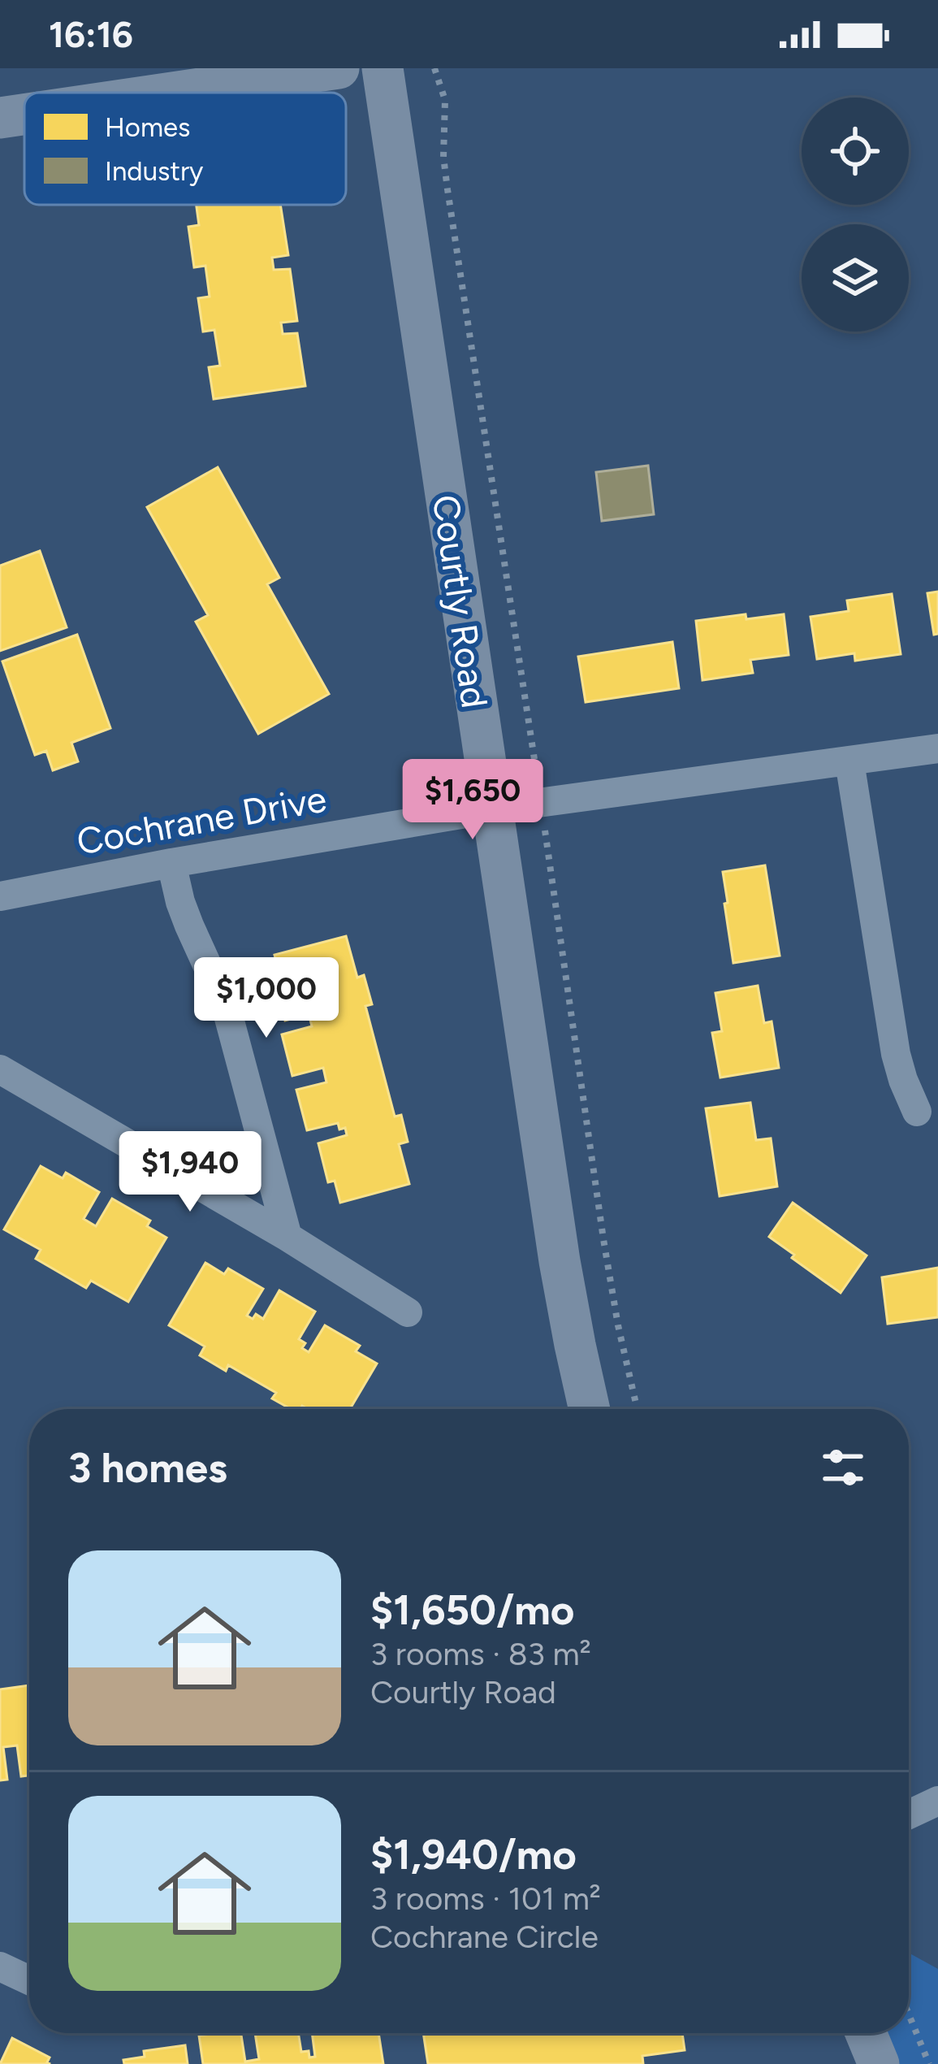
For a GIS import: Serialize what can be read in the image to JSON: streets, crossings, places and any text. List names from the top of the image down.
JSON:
{
  "streets": {
    "street": ["Courtly Road", "Cochrane Drive"]
  },
  "crossings": [
    ["Courtly Road", "Cochrane Drive"]
  ],
  "legend": ["Homes", "Industry"],
  "page": {
    "status": "16:16",
    "price": ["$1,650", "$1,000", "$1,940"],
    "heading": "3 homes",
    "list": [
      {
        "name": "$1,650/mo",
        "note": "3 rooms · 83 m² · Courtly Road"
      },
      {
        "name": "$1,940/mo",
        "note": "3 rooms · 101 m² · Cochrane Circle"
      }
    ]
  }
}
